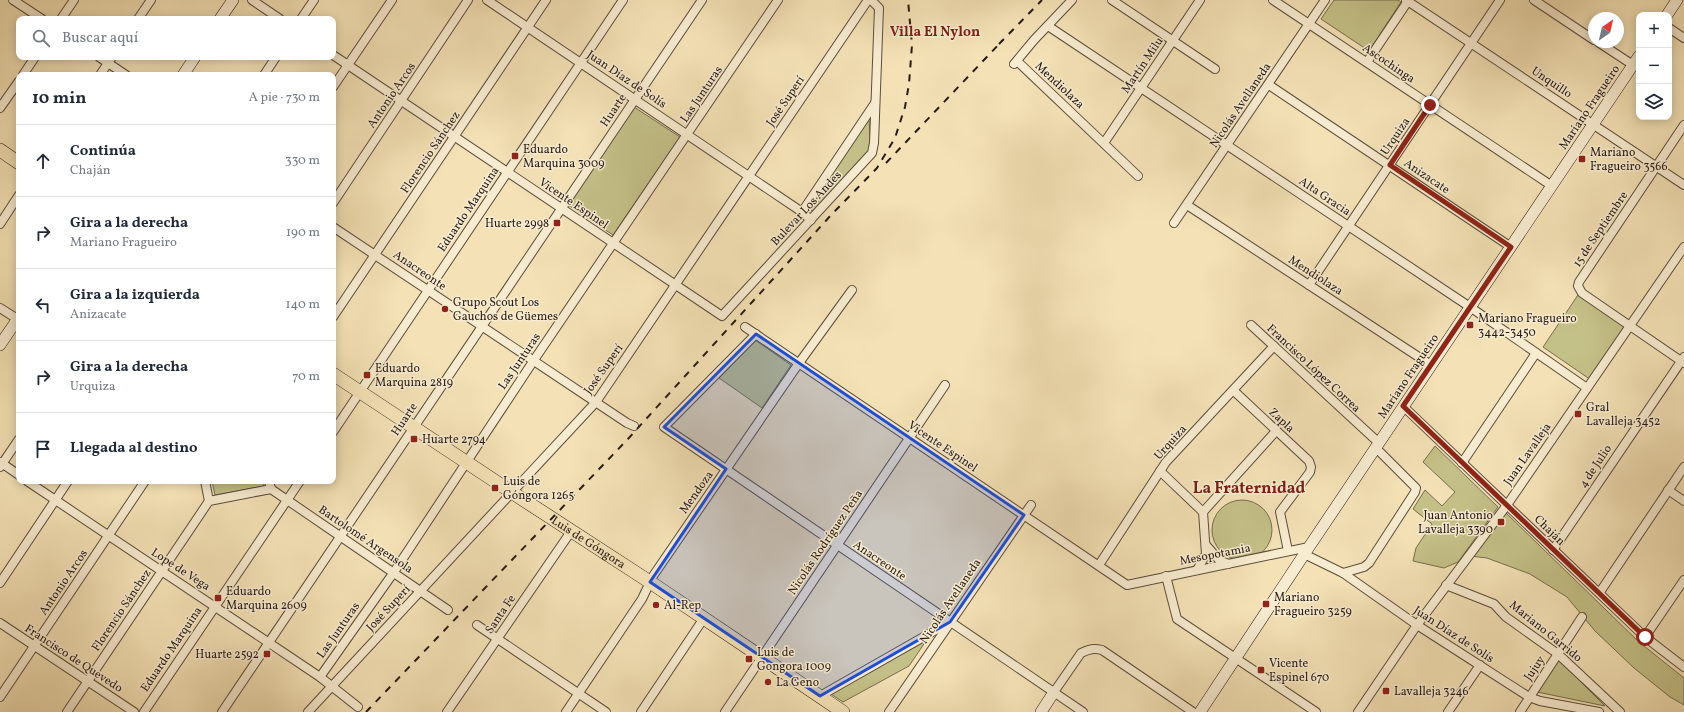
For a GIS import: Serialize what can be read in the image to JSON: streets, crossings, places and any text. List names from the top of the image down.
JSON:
{
  "streets": {
    "main road": ["Mariano Fragueiro", "Luis de Góngora"],
    "street": [
      "Ascochinga",
      "Martín Milu",
      "Juan Díaz de Solís",
      "Unquillo",
      "Mendiolaza",
      "Las Junturas",
      "Antonio Arcos",
      "José Superí",
      "Nicolás Avellaneda",
      "Huarte",
      "Urquiza",
      "Florencio Sánchez",
      "Anizacate",
      "Alta Gracia",
      "Vicente Espinel",
      "Bulevar Los Andes",
      "Eduardo Marquina",
      "15 de Septiembre",
      "Anacreonte",
      "Francisco López Correa",
      "Zapla",
      "Juan Lavalleja",
      "4 de Julio",
      "Mendoza",
      "Chaján",
      "Bartolomé Argensola",
      "Nicolás Rodríguez Peña",
      "Mesopotamia",
      "Lope de Vega",
      "Santa Fe",
      "Mariano Garrido",
      "Francisco de Quevedo",
      "Jujuy"
    ]
  },
  "crossings": [
    ["Ascochinga", "Nicolás Avellaneda"],
    ["Ascochinga", "Mariano Fragueiro"],
    ["Ascochinga", "Urquiza"],
    ["Martín Milu", "Mendiolaza"],
    ["Martín Milu", "Alta Gracia"],
    ["Juan Díaz de Solís", "Las Junturas"],
    ["Juan Díaz de Solís", "José Superí"],
    ["Juan Díaz de Solís", "Mariano Fragueiro"],
    ["Juan Díaz de Solís", "Huarte"],
    ["Juan Díaz de Solís", "Florencio Sánchez"],
    ["Juan Díaz de Solís", "Bulevar Los Andes"],
    ["Juan Díaz de Solís", "Eduardo Marquina"],
    ["Juan Díaz de Solís", "Francisco López Correa"],
    ["Juan Díaz de Solís", "Juan Lavalleja"],
    ["Juan Díaz de Solís", "Mesopotamia"],
    ["Juan Díaz de Solís", "Jujuy"],
    ["Unquillo", "Mariano Fragueiro"],
    ["Unquillo", "Urquiza"],
    ["Unquillo", "15 de Septiembre"],
    ["Mendiolaza", "Nicolás Avellaneda"],
    ["Mendiolaza", "Mariano Fragueiro"],
    ["Mendiolaza", "Urquiza"],
    ["Mendiolaza", "Alta Gracia"],
    ["Las Junturas", "Vicente Espinel"],
    ["Las Junturas", "Anacreonte"],
    ["Las Junturas", "Bartolomé Argensola"],
    ["Las Junturas", "Luis de Góngora"],
    ["Las Junturas", "Lope de Vega"],
    ["Antonio Arcos", "Vicente Espinel"],
    ["Antonio Arcos", "Lope de Vega"],
    ["Antonio Arcos", "Francisco de Quevedo"],
    ["José Superí", "Vicente Espinel"],
    ["José Superí", "Anacreonte"],
    ["José Superí", "Bartolomé Argensola"],
    ["José Superí", "Luis de Góngora"],
    ["José Superí", "Lope de Vega"],
    ["Nicolás Avellaneda", "Anizacate"],
    ["Nicolás Avellaneda", "Alta Gracia"],
    ["Nicolás Avellaneda", "Vicente Espinel"],
    ["Nicolás Avellaneda", "Anacreonte"],
    ["Mariano Fragueiro", "Anizacate"],
    ["Mariano Fragueiro", "Alta Gracia"],
    ["Mariano Fragueiro", "Francisco López Correa"],
    ["Mariano Fragueiro", "Chaján"],
    ["Mariano Fragueiro", "Mesopotamia"],
    ["Huarte", "Vicente Espinel"],
    ["Huarte", "Anacreonte"],
    ["Huarte", "Bartolomé Argensola"],
    ["Huarte", "Luis de Góngora"],
    ["Huarte", "Lope de Vega"],
    ["Urquiza", "Anizacate"],
    ["Urquiza", "Alta Gracia"],
    ["Urquiza", "Vicente Espinel"],
    ["Urquiza", "Francisco López Correa"],
    ["Urquiza", "Zapla"],
    ["Florencio Sánchez", "Vicente Espinel"],
    ["Florencio Sánchez", "Anacreonte"],
    ["Florencio Sánchez", "Lope de Vega"],
    ["Florencio Sánchez", "Francisco de Quevedo"],
    ["Alta Gracia", "Juan Lavalleja"],
    ["Vicente Espinel", "Bulevar Los Andes"],
    ["Vicente Espinel", "Eduardo Marquina"],
    ["Vicente Espinel", "Anacreonte"],
    ["Vicente Espinel", "Mendoza"],
    ["Vicente Espinel", "Nicolás Rodríguez Peña"],
    ["Vicente Espinel", "Mesopotamia"],
    ["Eduardo Marquina", "Anacreonte"],
    ["Eduardo Marquina", "Bartolomé Argensola"],
    ["Eduardo Marquina", "Luis de Góngora"],
    ["Eduardo Marquina", "Lope de Vega"],
    ["15 de Septiembre", "Juan Lavalleja"],
    ["Anacreonte", "Mendoza"],
    ["Anacreonte", "Nicolás Rodríguez Peña"],
    ["Zapla", "Mesopotamia"],
    ["Juan Lavalleja", "Chaján"],
    ["Juan Lavalleja", "Mariano Garrido"],
    ["4 de Julio", "Chaján"],
    ["Mendoza", "Luis de Góngora"],
    ["Luis de Góngora", "Nicolás Rodríguez Peña"],
    ["Luis de Góngora", "Santa Fe"],
    ["Mariano Garrido", "Jujuy"]
  ],
  "districts": ["Villa El Nylon", "La Fraternidad"],
  "places": {
    "transit": [
      "Eduardo Marquina 3009",
      "Mariano Fragueiro 3566",
      "Huarte 2998",
      "Mariano Fragueiro 3442-3450",
      "Eduardo Marquina 2819",
      "Gral Lavalleja 3452",
      "Huarte 2794",
      "Luis de Góngora 1265",
      "Juan Antonio Lavalleja 3390",
      "Eduardo Marquina 2609",
      "Mariano Fragueiro 3259",
      "Huarte 2592",
      "Luis de Gongora 1009",
      "Vicente Espinel 670",
      "Lavalleja 3246"
    ],
    "other": ["Grupo Scout Los Gauchos de Güemes", "Al-Rep", "La Geno"]
  },
  "north": "top right",
  "page": {
    "map_buttons": ["+", "−"],
    "search": "Buscar aquí",
    "heading": ["10 min", "A pie · 730 m"],
    "list": [
      ["Continúa", "Chaján", "330 m"],
      ["Gira a la derecha", "Mariano Fragueiro", "190 m"],
      ["Gira a la izquierda", "Anizacate", "140 m"],
      ["Gira a la derecha", "Urquiza", "70 m"],
      "Llegada al destino"
    ]
  }
}
